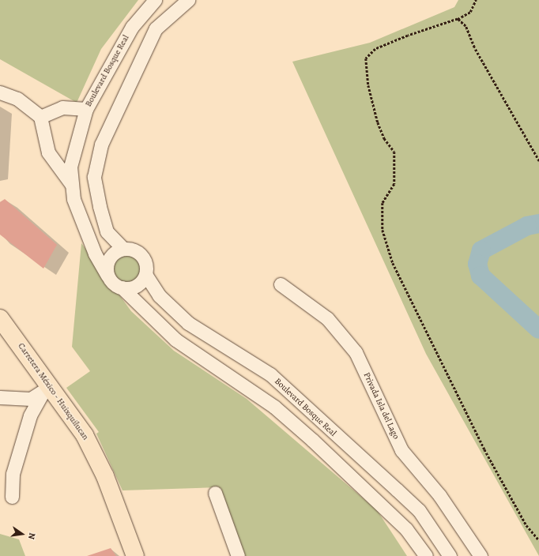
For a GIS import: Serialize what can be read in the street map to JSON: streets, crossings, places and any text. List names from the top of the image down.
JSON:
{
  "streets": {
    "main road": ["Carretera México - Huixquilucan"],
    "street": ["Boulevard Bosque Real", "Privada Isla del Lago"]
  },
  "north": "right"
}
